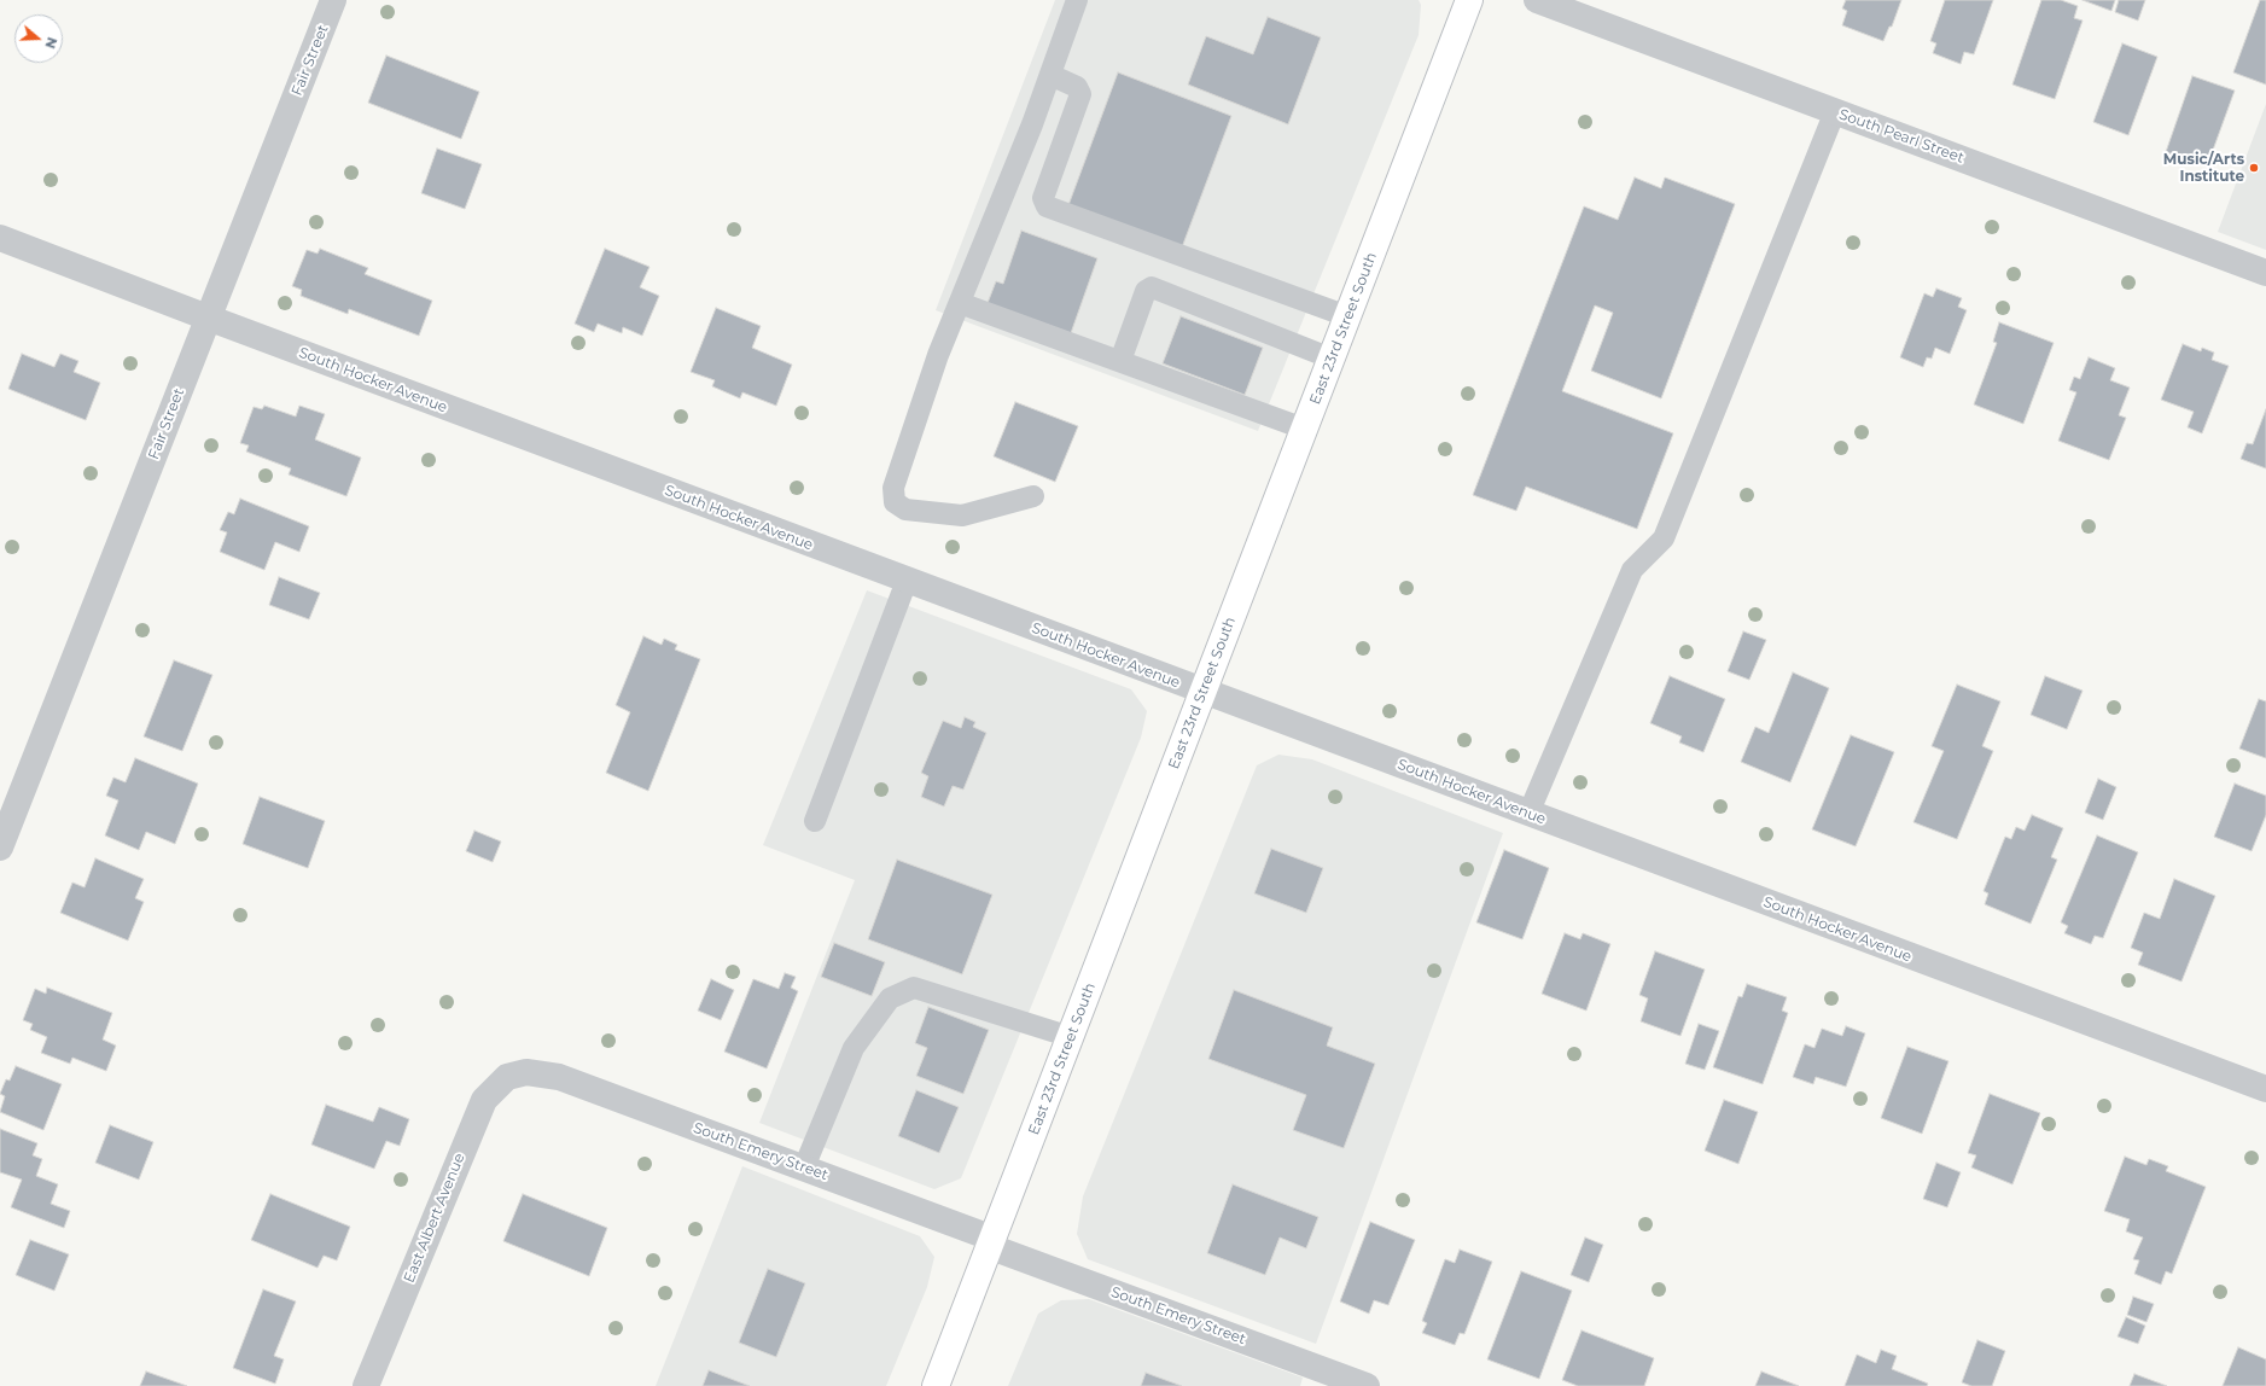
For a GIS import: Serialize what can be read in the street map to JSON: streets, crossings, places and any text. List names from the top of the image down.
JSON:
{
  "streets": {
    "main road": ["East 23rd Street South"],
    "street": [
      "Fair Street",
      "South Pearl Street",
      "South Hocker Avenue",
      "South Emery Street",
      "East Albert Avenue"
    ]
  },
  "crossings": [
    ["Fair Street", "South Hocker Avenue"],
    ["East 23rd Street South", "South Hocker Avenue"],
    ["East 23rd Street South", "South Emery Street"],
    ["South Emery Street", "East Albert Avenue"]
  ],
  "places": ["Music/Arts Institute"],
  "north": "right"
}
